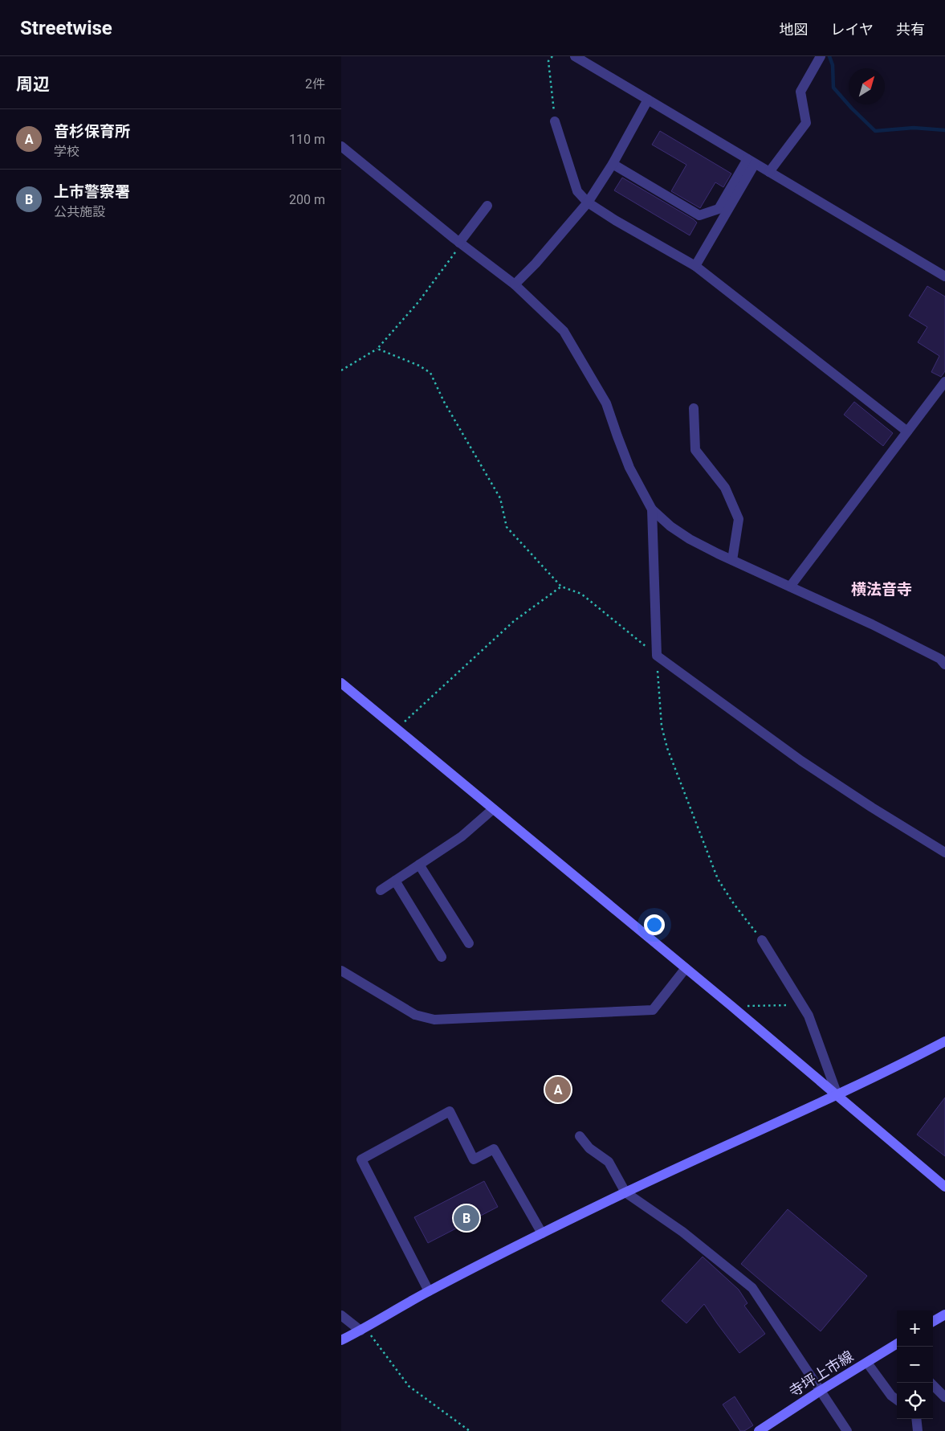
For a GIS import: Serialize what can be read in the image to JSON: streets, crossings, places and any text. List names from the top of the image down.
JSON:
{
  "streets": {
    "street": ["寺坪上市線"]
  },
  "districts": ["横法音寺"],
  "north": "top right",
  "page": {
    "header": "Streetwise",
    "nav": ["地図", "レイヤ", "共有"],
    "heading": ["周辺", "2件"],
    "list": [
      {
        "mark": "A",
        "name": "音杉保育所",
        "note": "学校",
        "value": "110 m"
      },
      {
        "mark": "B",
        "name": "上市警察署",
        "note": "公共施設",
        "value": "200 m"
      }
    ],
    "pins": ["A", "B"],
    "map_buttons": ["+", "−"]
  }
}
